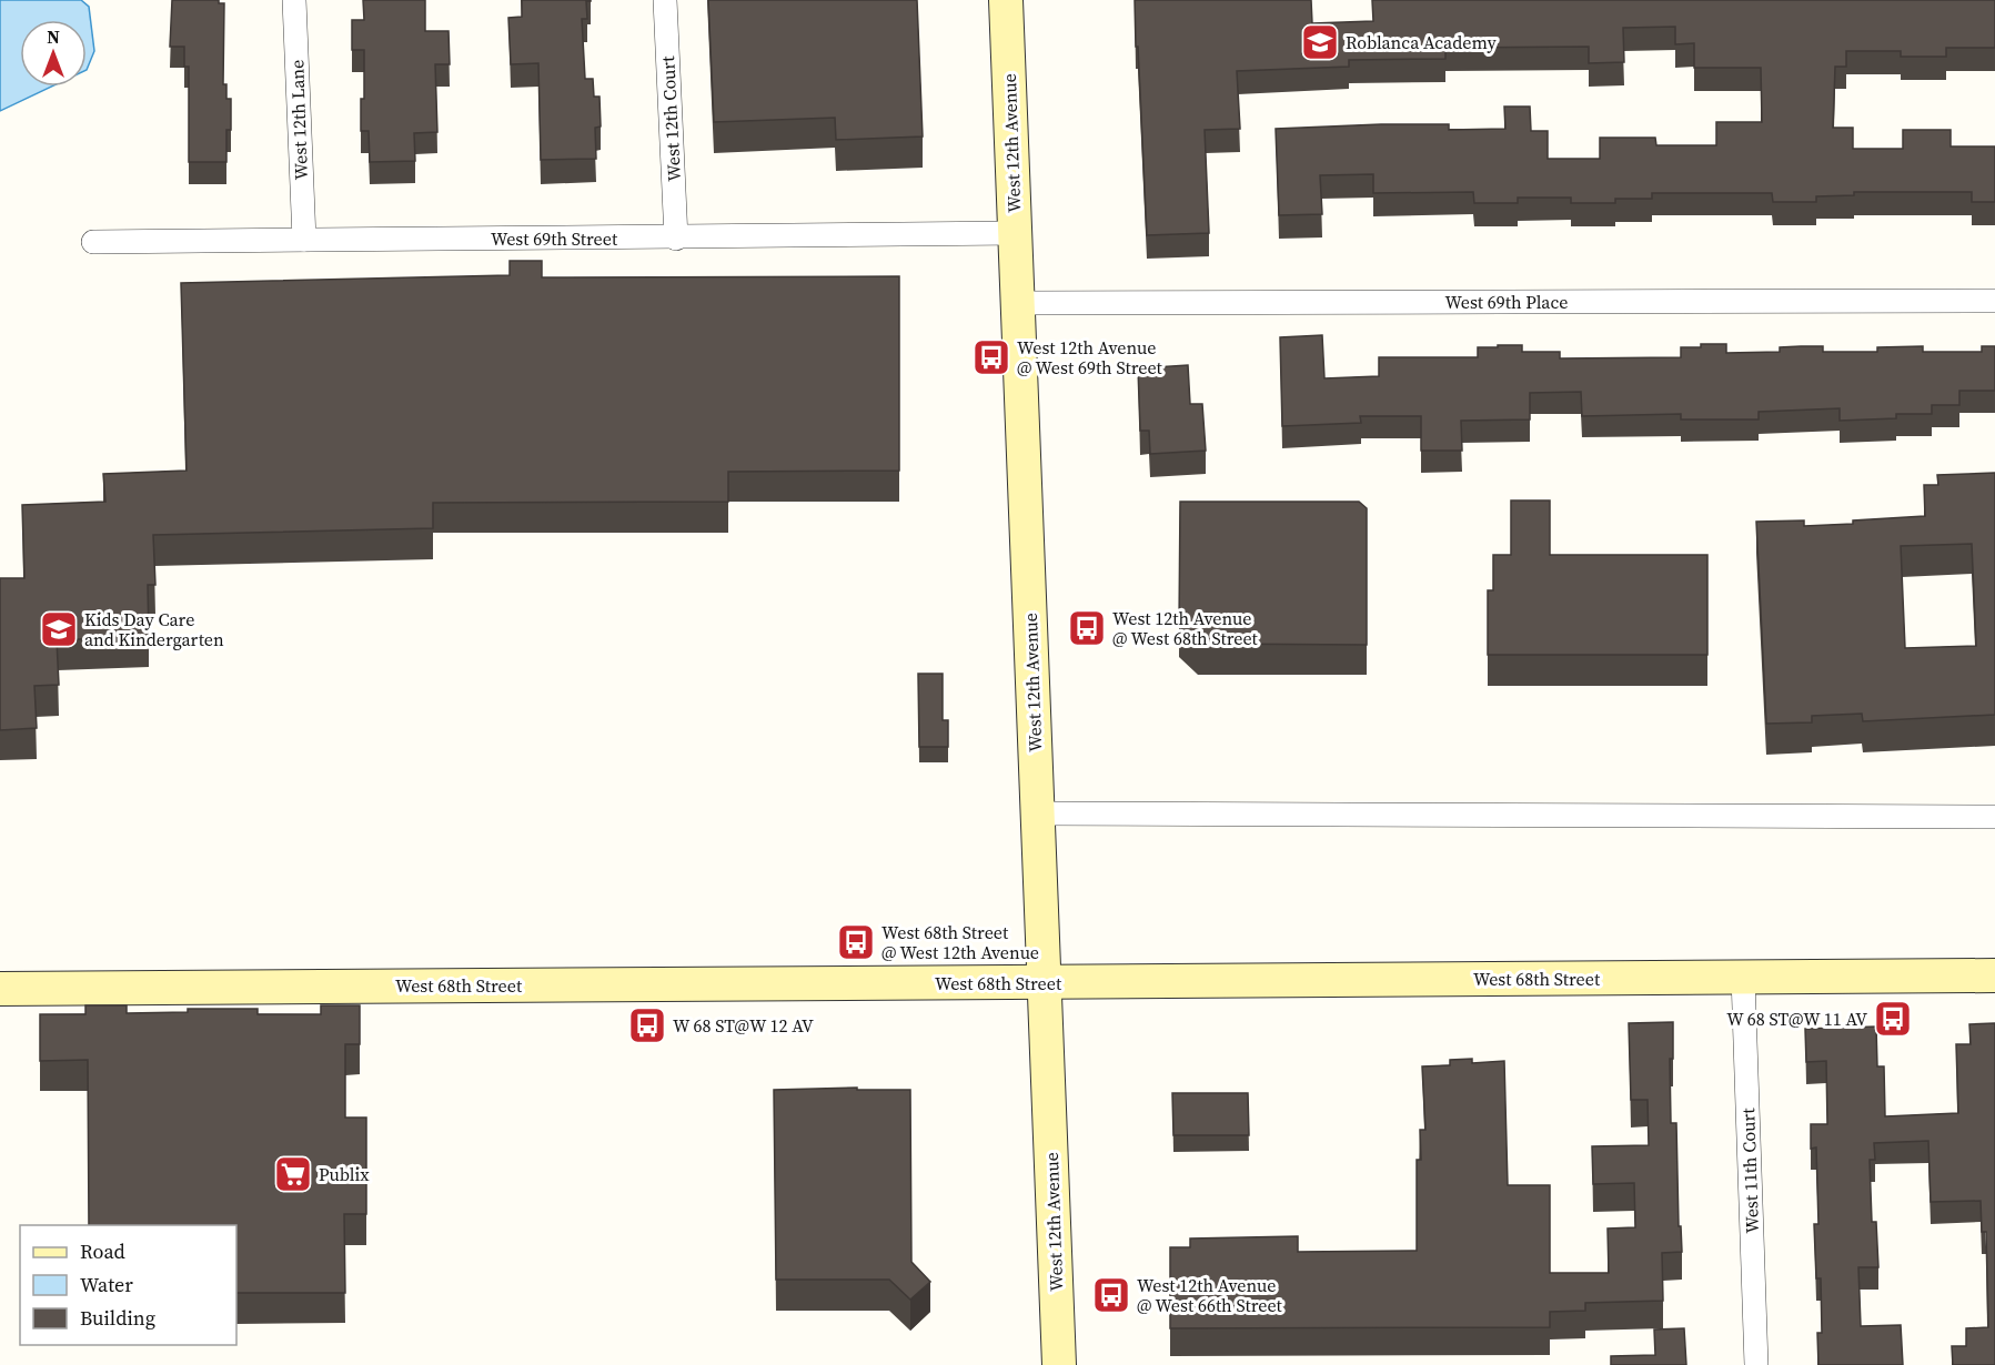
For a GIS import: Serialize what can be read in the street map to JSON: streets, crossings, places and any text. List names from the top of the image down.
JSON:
{
  "streets": {
    "main road": ["West 12th Avenue", "West 68th Street"],
    "street": [
      "West 12th Court",
      "West 12th Lane",
      "West 69th Street",
      "West 69th Place",
      "West 11th Court"
    ]
  },
  "crossings": [
    ["West 12th Court", "West 69th Street"],
    ["West 12th Lane", "West 69th Street"],
    ["West 12th Avenue", "West 69th Street"],
    ["West 12th Avenue", "West 69th Place"],
    ["West 12th Avenue", "West 68th Street"],
    ["West 68th Street", "West 11th Court"]
  ],
  "places": {
    "school or university": ["Roblanca Academy", "Kids Day Care and Kindergarten"],
    "bus stop": [
      "West 12th Avenue @ West 69th Street",
      "West 12th Avenue @ West 68th Street",
      "West 68th Street @ West 12th Avenue",
      "W 68 ST@W 11 AV",
      "W 68 ST@W 12 AV",
      "West 12th Avenue @ West 66th Street"
    ],
    "supermarket": ["Publix"]
  },
  "legend": ["Road", "Water", "Building"],
  "north": "top"
}
